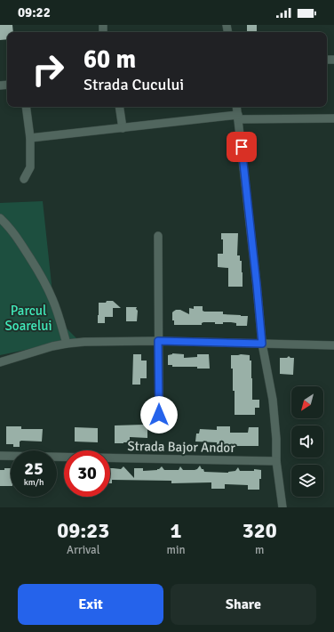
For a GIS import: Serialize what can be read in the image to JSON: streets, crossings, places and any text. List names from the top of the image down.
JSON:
{
  "streets": {
    "street": ["Strada Bajor Andor"]
  },
  "parks": ["Parcul Soarelui"],
  "north": "bottom left",
  "page": {
    "status": "09:22",
    "turn": ["60 m", "Strada Cucului"],
    "speed": "25 km/h",
    "limit": "30",
    "eta": [
      "09:23",
      "Arrival",
      "1",
      "min",
      "320",
      "m"
    ],
    "buttons": ["Exit", "Share"]
  }
}
